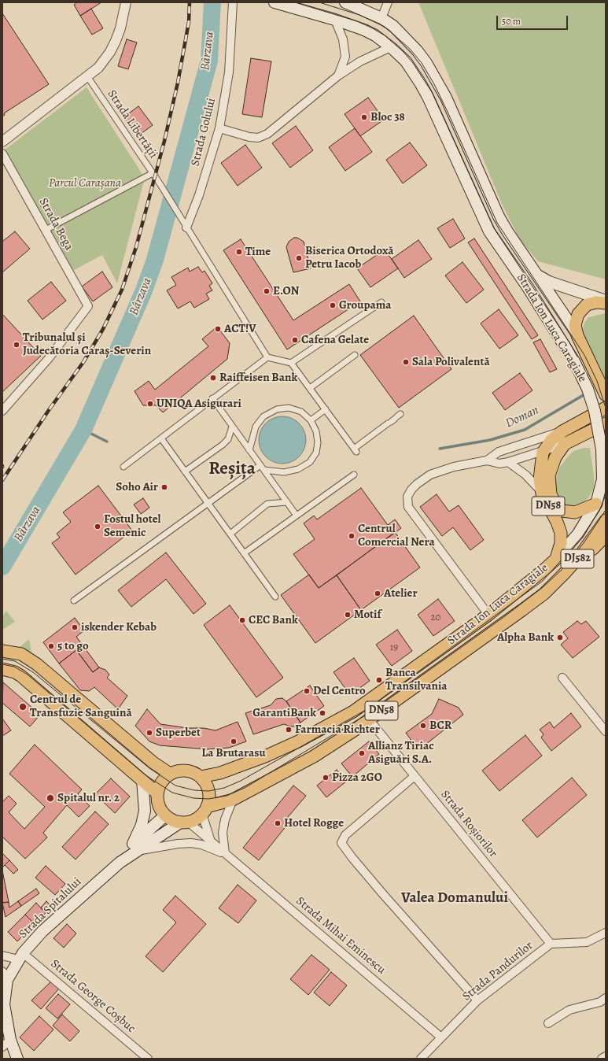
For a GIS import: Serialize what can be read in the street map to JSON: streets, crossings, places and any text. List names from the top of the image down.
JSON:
{
  "streets": {
    "main road": [
      "Strada Ion Luca Caragiale",
      "DN58",
      "DJ582",
      "Strada Spitalului"
    ],
    "street": [
      "Strada Libertății",
      "Strada Golului",
      "Strada Bega",
      "Strada Roșiorilor",
      "Strada Mihai Eminescu",
      "Strada Pandurilor",
      "Strada George Coșbuc"
    ]
  },
  "crossings": [
    ["Strada Libertății", "Strada Golului"],
    ["Strada Ion Luca Caragiale", "DN58"],
    ["Strada Ion Luca Caragiale", "Strada Roșiorilor"],
    ["Strada Ion Luca Caragiale", "Strada Spitalului"],
    ["Strada Ion Luca Caragiale", "Strada Mihai Eminescu"],
    ["DN58", "Strada Spitalului"],
    ["DN58", "Strada Mihai Eminescu"],
    ["Strada Roșiorilor", "Strada Pandurilor"],
    ["Strada Spitalului", "Strada Mihai Eminescu"],
    ["Strada Spitalului", "Strada George Coșbuc"],
    ["Strada Mihai Eminescu", "Strada Pandurilor"]
  ],
  "districts": ["Reșița", "Valea Domanului"],
  "water": ["Bârzava", "Doman"],
  "parks": ["Parcul Carașana"],
  "places": [
    "Bloc 38",
    "Time",
    "Biserica Ortodoxă Petru Iacob",
    "E.ON",
    "Groupama",
    "ACT!V",
    "Cafena Gelate",
    "Tribunalul și Judecătoria Caraș-Severin",
    "Sala Polivalentă",
    "Raiffeisen Bank",
    "UNIQA Asigurari",
    "Soho Air",
    "Fostul hotel Semenic",
    "Centrul Comercial Nera",
    "Atelier",
    "Motif",
    "CEC Bank",
    "iskender Kebab",
    "Alpha Bank",
    "5 to go",
    "Banca Transilvania",
    "Del Centro",
    "Centrul de Transfuzie Sanguină",
    "GarantiBank",
    "BCR",
    "Farmacia Richter",
    "Superbet",
    "La Brutarasu",
    "Allianz Tiriac Asiguări S.A.",
    "Pizza 2GO",
    "Spitalul nr. 2",
    "Hotel Rogge"
  ],
  "house_numbers": ["20", "19"],
  "scale_bar": "50 m"
}
